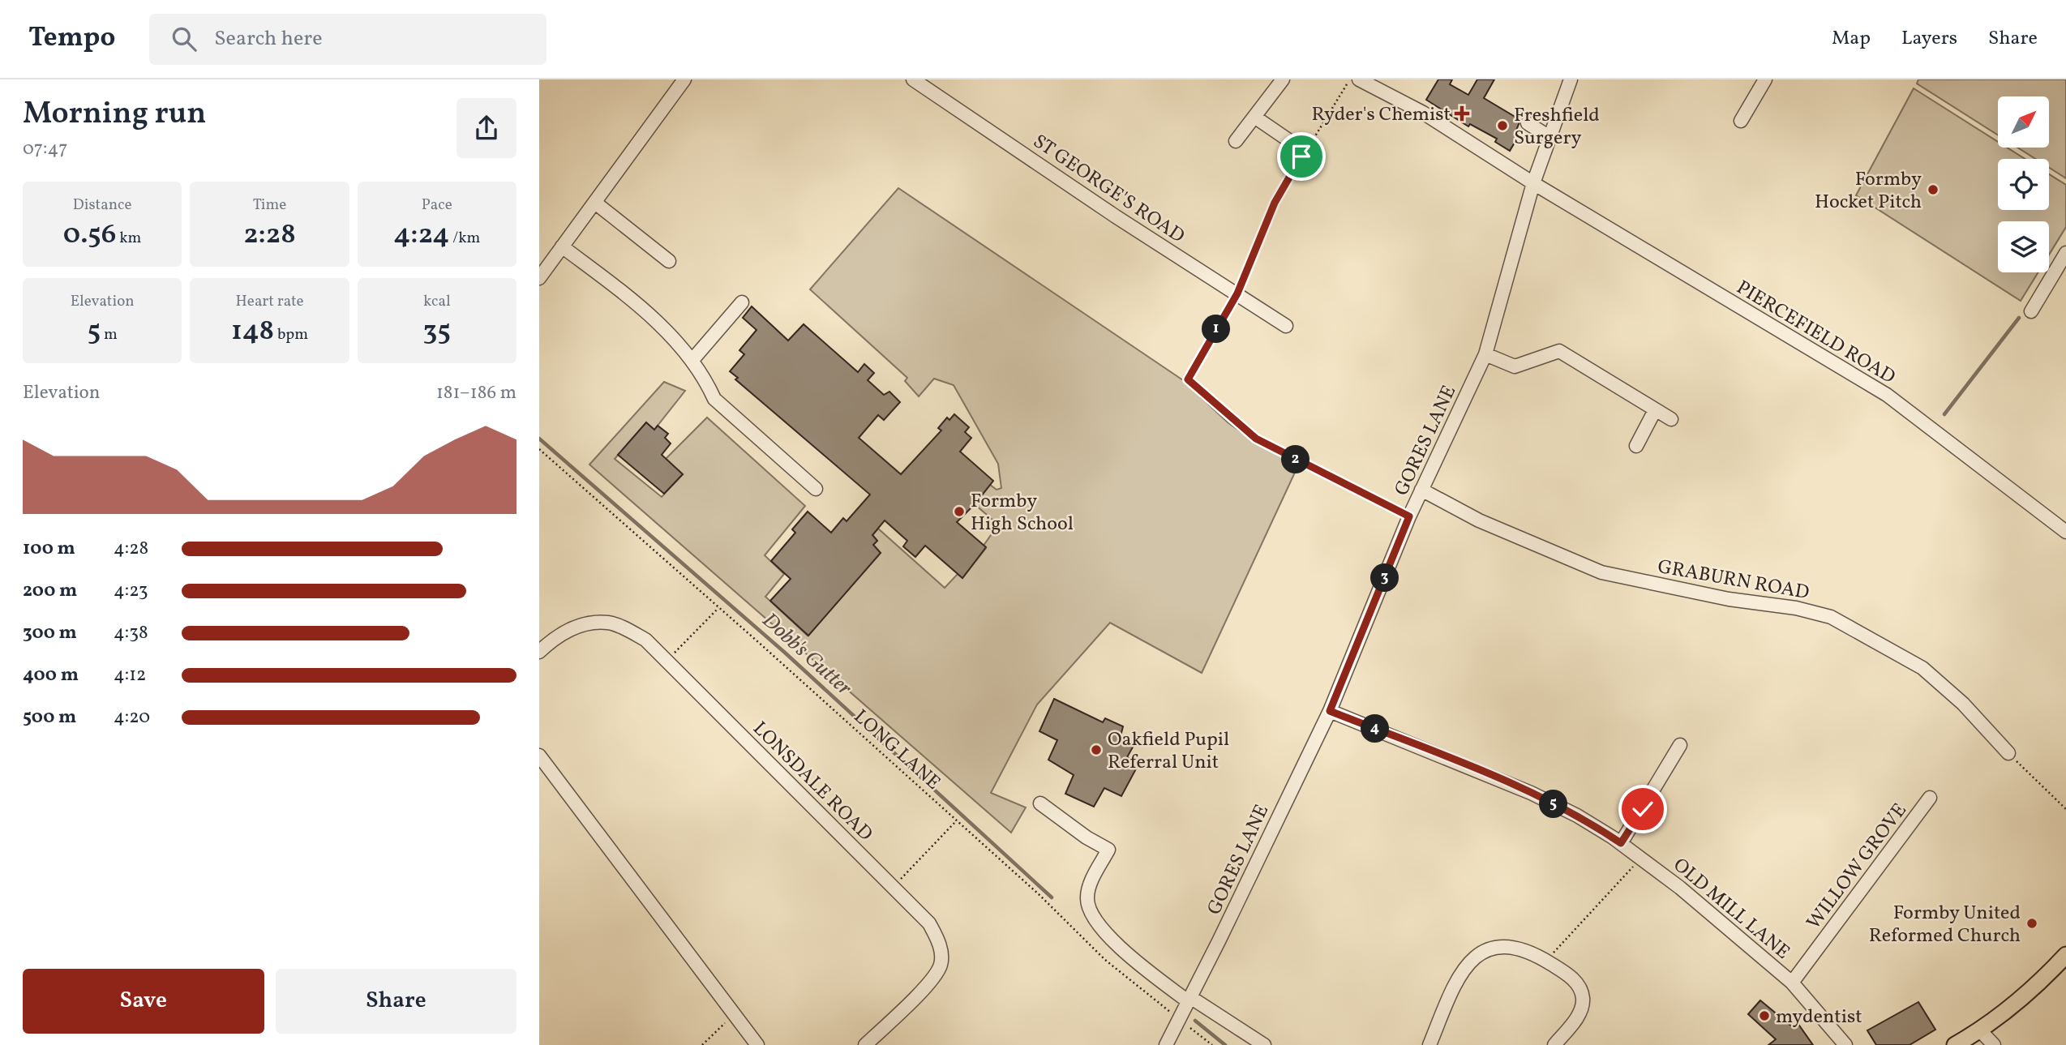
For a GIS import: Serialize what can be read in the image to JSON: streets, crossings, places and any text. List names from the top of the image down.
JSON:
{
  "streets": {
    "street": [
      "ST GEORGE'S ROAD",
      "PIERCEFIELD ROAD",
      "GORES LANE",
      "GRABURN ROAD",
      "LONSDALE ROAD",
      "WILLOW GROVE",
      "OLD MILL LANE"
    ],
    "path": ["LONG LANE"]
  },
  "crossings": [
    ["PIERCEFIELD ROAD", "GORES LANE"],
    ["GORES LANE", "GRABURN ROAD"],
    ["GORES LANE", "LONG LANE"],
    ["GORES LANE", "OLD MILL LANE"],
    ["WILLOW GROVE", "OLD MILL LANE"]
  ],
  "water": ["Dobb's Gutter"],
  "places": {
    "health": ["Ryder's Chemist"],
    "other": [
      "Freshfield Surgery",
      "Formby Hocket Pitch",
      "Formby High School",
      "Oakfield Pupil Referral Unit",
      "Formby United Reformed Church",
      "mydentist"
    ]
  },
  "north": "top right",
  "page": {
    "header": "Tempo",
    "search": "Search here",
    "nav": ["Map", "Layers", "Share"],
    "heading": ["Morning run", "07:47"],
    "stats": [
      ["Distance", "0.56 km"],
      ["Time", "2:28"],
      ["Pace", "4:24 /km"],
      ["Elevation", "5 m"],
      ["Heart rate", "148 bpm"],
      ["kcal", "35"]
    ],
    "pins": [
      "1",
      "2",
      "3",
      "4",
      "5"
    ],
    "chart": ["Elevation", "181–186 m"],
    "list": [
      {
        "name": "100 m",
        "note": "4:28"
      },
      {
        "name": "200 m",
        "note": "4:23"
      },
      {
        "name": "300 m",
        "note": "4:38"
      },
      {
        "name": "400 m",
        "note": "4:12"
      },
      {
        "name": "500 m",
        "note": "4:20"
      }
    ],
    "buttons": ["Save", "Share"]
  }
}
